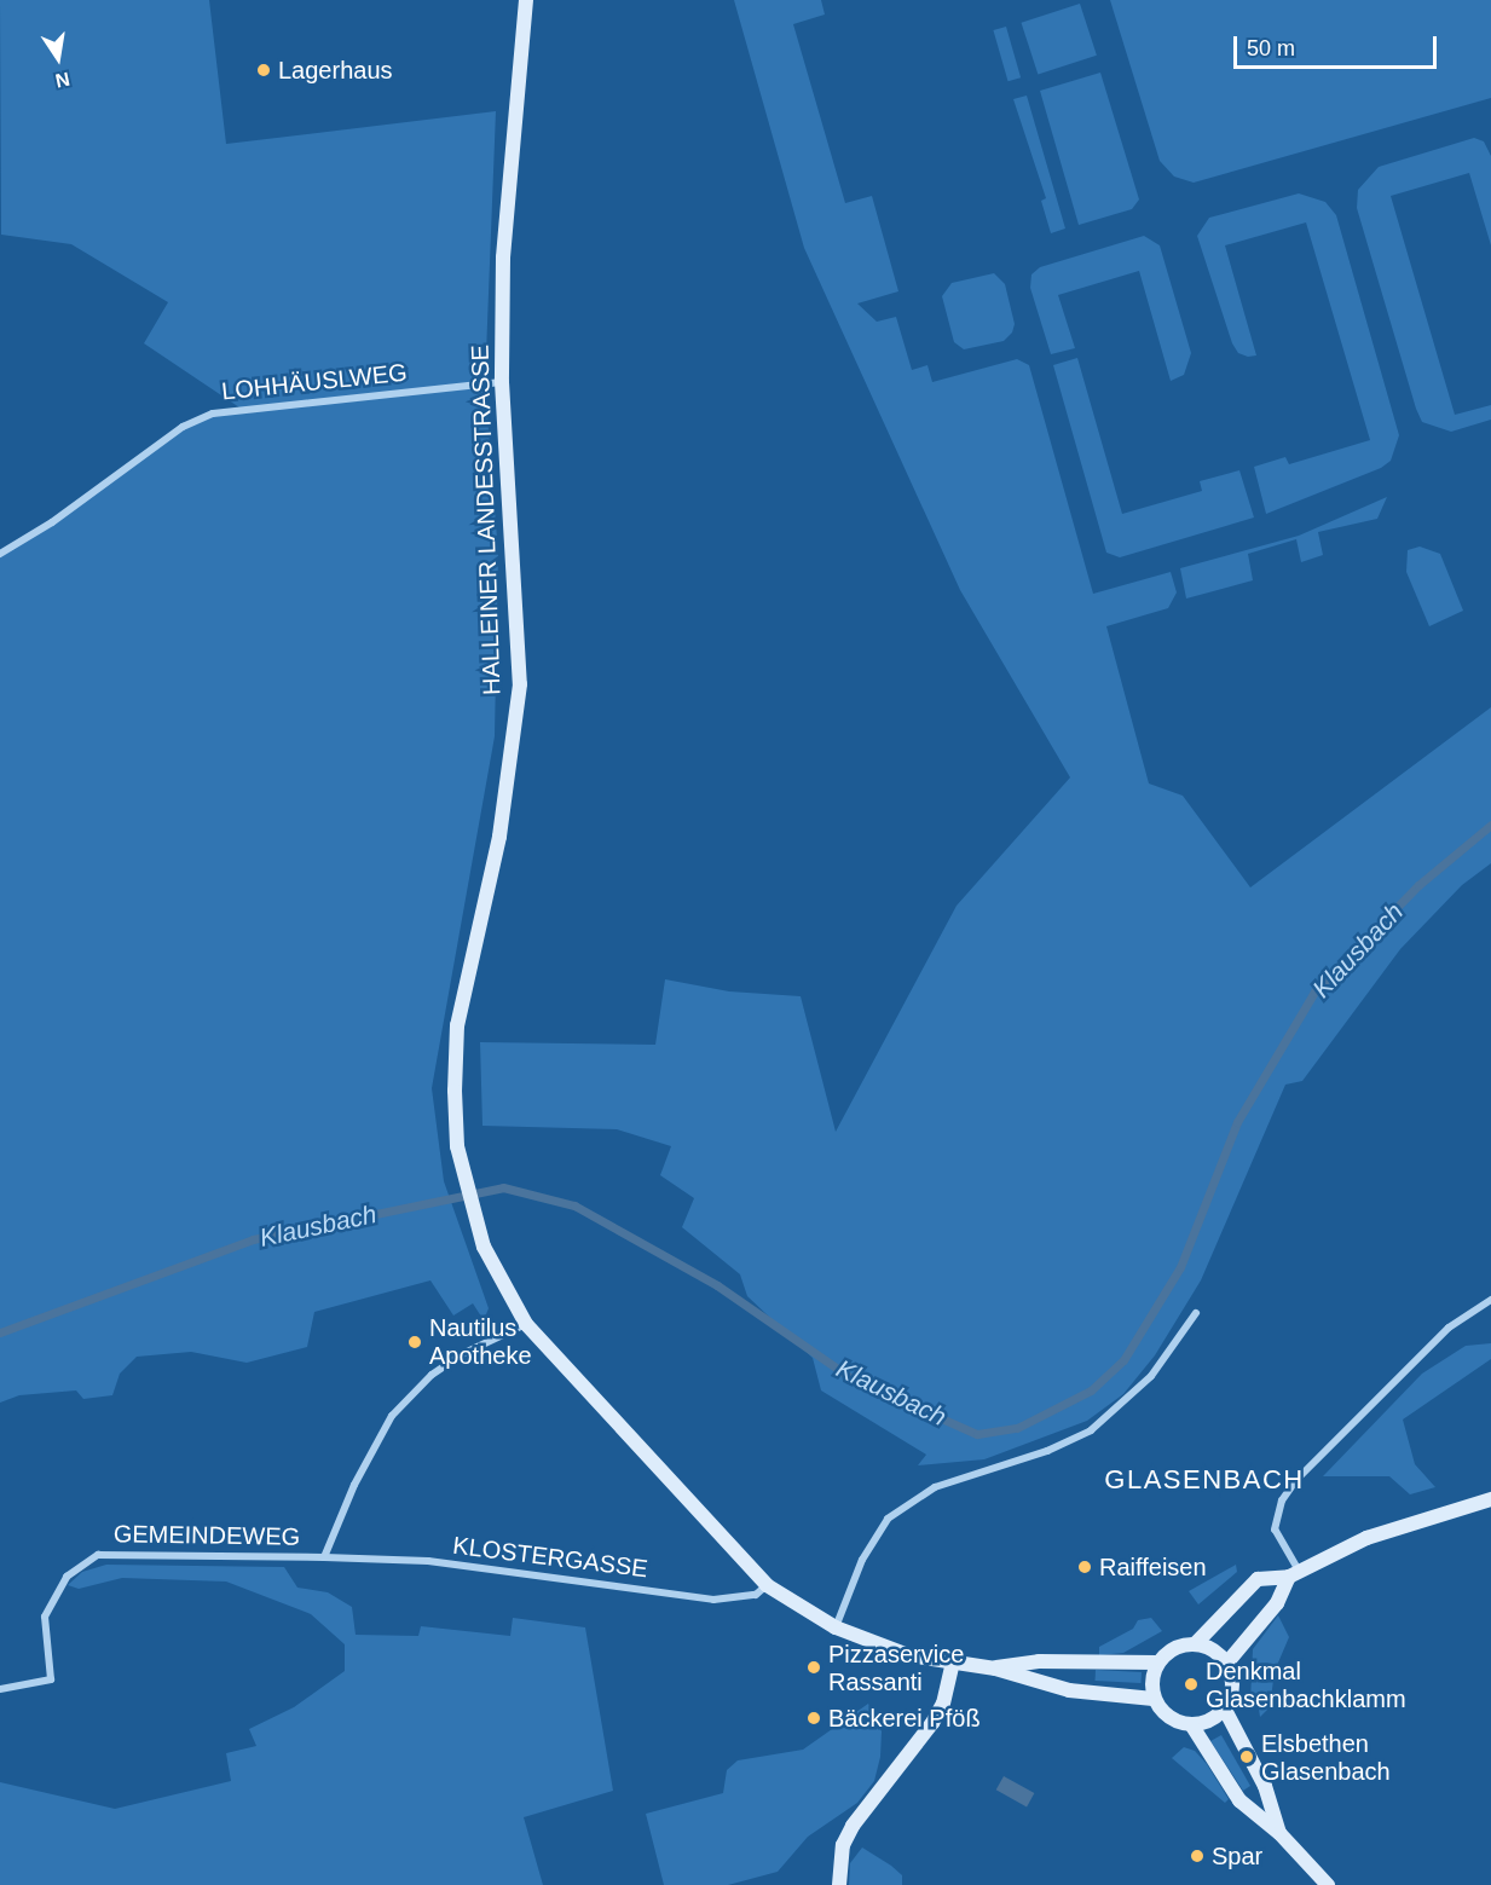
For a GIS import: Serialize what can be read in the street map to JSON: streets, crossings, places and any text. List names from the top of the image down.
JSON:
{
  "streets": {
    "main road": ["HALLEINER LANDESSTRASSE"],
    "street": ["LOHHÄUSLWEG", "GEMEINDEWEG", "KLOSTERGASSE"]
  },
  "crossings": [
    ["LOHHÄUSLWEG", "HALLEINER LANDESSTRASSE"],
    ["HALLEINER LANDESSTRASSE", "GEMEINDEWEG"],
    ["HALLEINER LANDESSTRASSE", "KLOSTERGASSE"],
    ["GEMEINDEWEG", "KLOSTERGASSE"]
  ],
  "districts": ["GLASENBACH"],
  "water": ["Klausbach"],
  "places": [
    "Lagerhaus",
    "Nautilus Apotheke",
    "Raiffeisen",
    "Pizzaservice Rassanti",
    "Denkmal Glasenbachklamm",
    "Bäckerei Pföß",
    "Elsbethen Glasenbach",
    "Spar"
  ],
  "scale_bar": "50 m",
  "north": "bottom"
}
